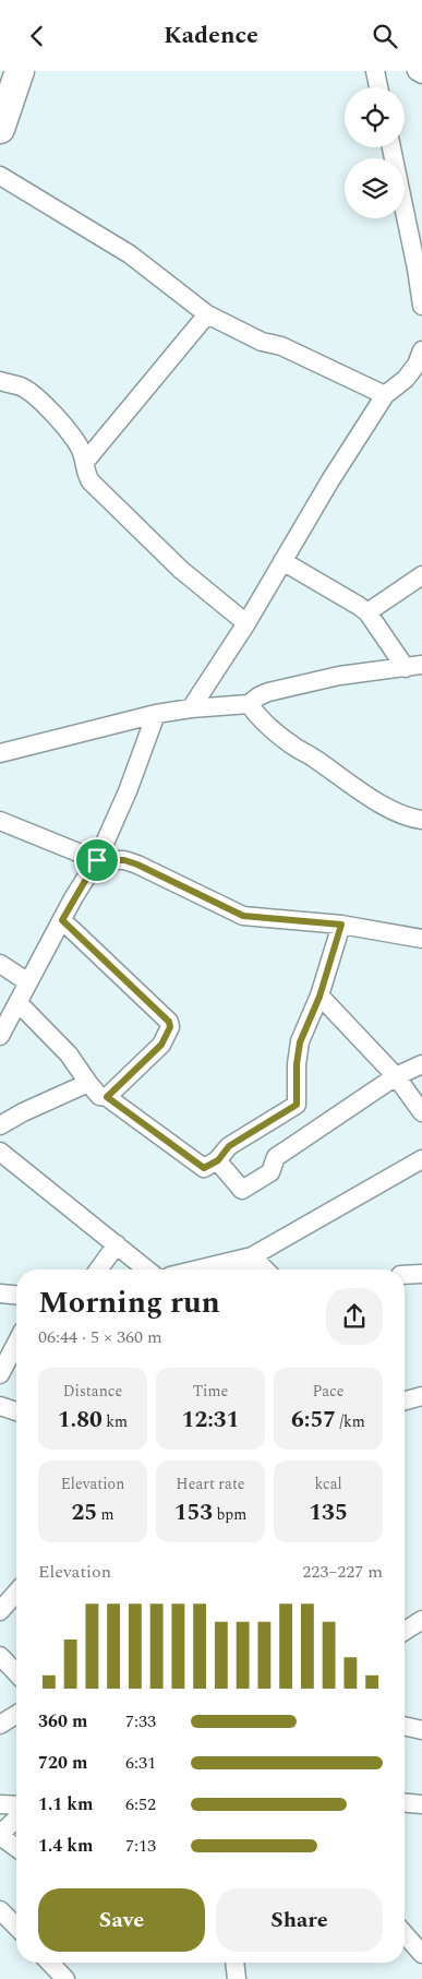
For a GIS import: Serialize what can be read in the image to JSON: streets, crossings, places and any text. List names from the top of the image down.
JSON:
{
  "page": {
    "header": "Kadence",
    "heading": ["Morning run", "06:44 · 5 × 360 m"],
    "stats": [
      ["Distance", "1.80 km"],
      ["Time", "12:31"],
      ["Pace", "6:57 /km"],
      ["Elevation", "25 m"],
      ["Heart rate", "153 bpm"],
      ["kcal", "135"]
    ],
    "chart": ["Elevation", "223–227 m"],
    "list": [
      {
        "name": "360 m",
        "note": "7:33"
      },
      {
        "name": "720 m",
        "note": "6:31"
      },
      {
        "name": "1.1 km",
        "note": "6:52"
      },
      {
        "name": "1.4 km",
        "note": "7:13"
      }
    ],
    "buttons": ["Save", "Share"]
  }
}
